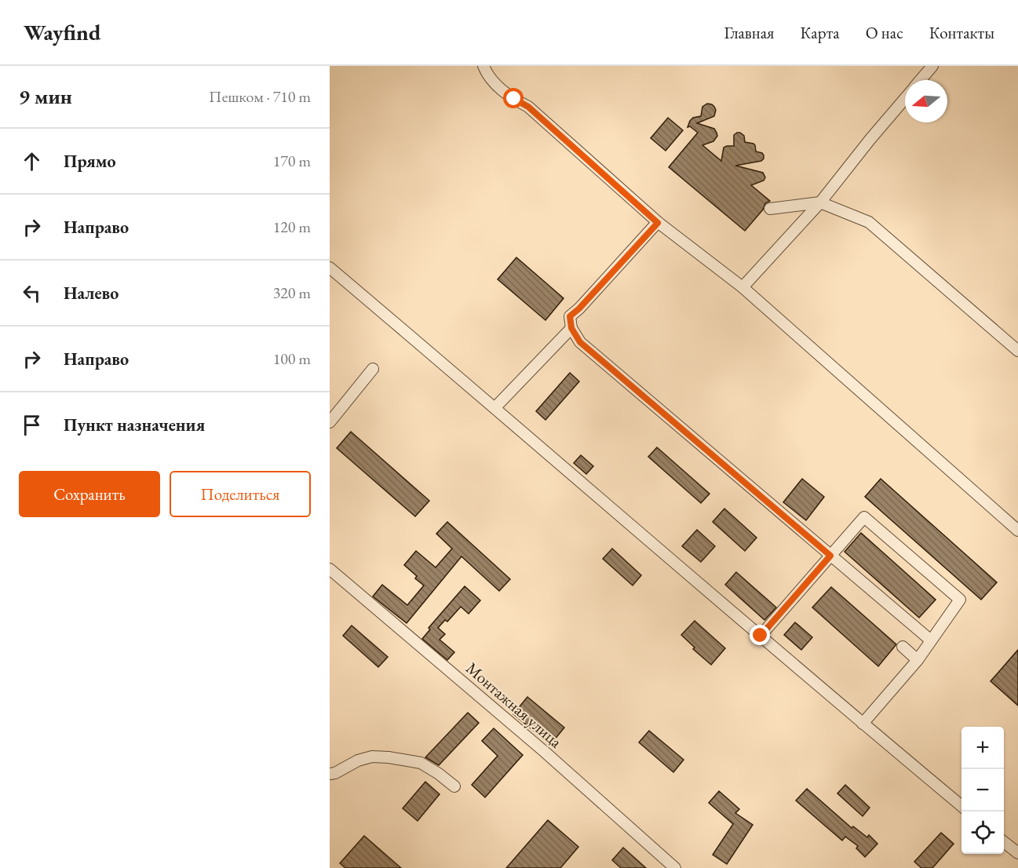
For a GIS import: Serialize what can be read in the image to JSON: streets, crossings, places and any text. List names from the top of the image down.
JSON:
{
  "streets": {
    "street": ["Монтажная улица"]
  },
  "north": "left",
  "page": {
    "header": "Wayfind",
    "nav": [
      "Главная",
      "Карта",
      "О нас",
      "Контакты"
    ],
    "heading": ["9 мин", "Пешком · 710 m"],
    "list": [
      ["Прямо", "170 m"],
      ["Направо", "120 m"],
      ["Налево", "320 m"],
      ["Направо", "100 m"],
      "Пункт назначения"
    ],
    "buttons": ["Сохранить", "Поделиться"],
    "map_buttons": ["+", "−"]
  }
}
